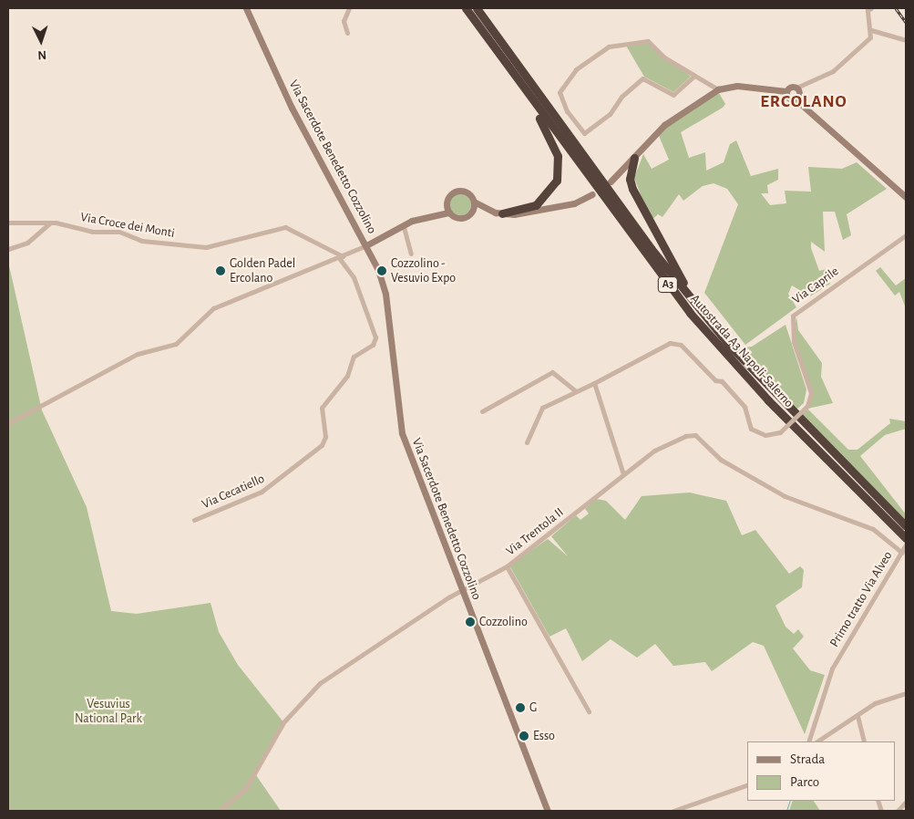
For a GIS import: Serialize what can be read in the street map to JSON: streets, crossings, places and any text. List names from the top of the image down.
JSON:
{
  "streets": {
    "highway": ["A3", "Autostrada A3 Napoli-Salerno"],
    "main road": ["Via Sacerdote Benedetto Cozzolino"],
    "street": [
      "Via Croce dei Monti",
      "Via Caprile",
      "Via Cecatiello",
      "Via Trentola II",
      "Primo tratto Via Alveo"
    ]
  },
  "crossings": [
    ["Via Sacerdote Benedetto Cozzolino", "Via Trentola II"],
    ["Via Croce dei Monti", "Via Cecatiello"],
    ["Via Trentola II", "Primo tratto Via Alveo"]
  ],
  "districts": ["ERCOLANO"],
  "parks": ["Vesuvius National Park"],
  "places": [
    "Golden Padel Ercolano",
    "Cozzolino - Vesuvio Expo",
    "Cozzolino",
    "G",
    "Esso"
  ],
  "legend": ["Strada", "Parco"],
  "north": "bottom"
}
